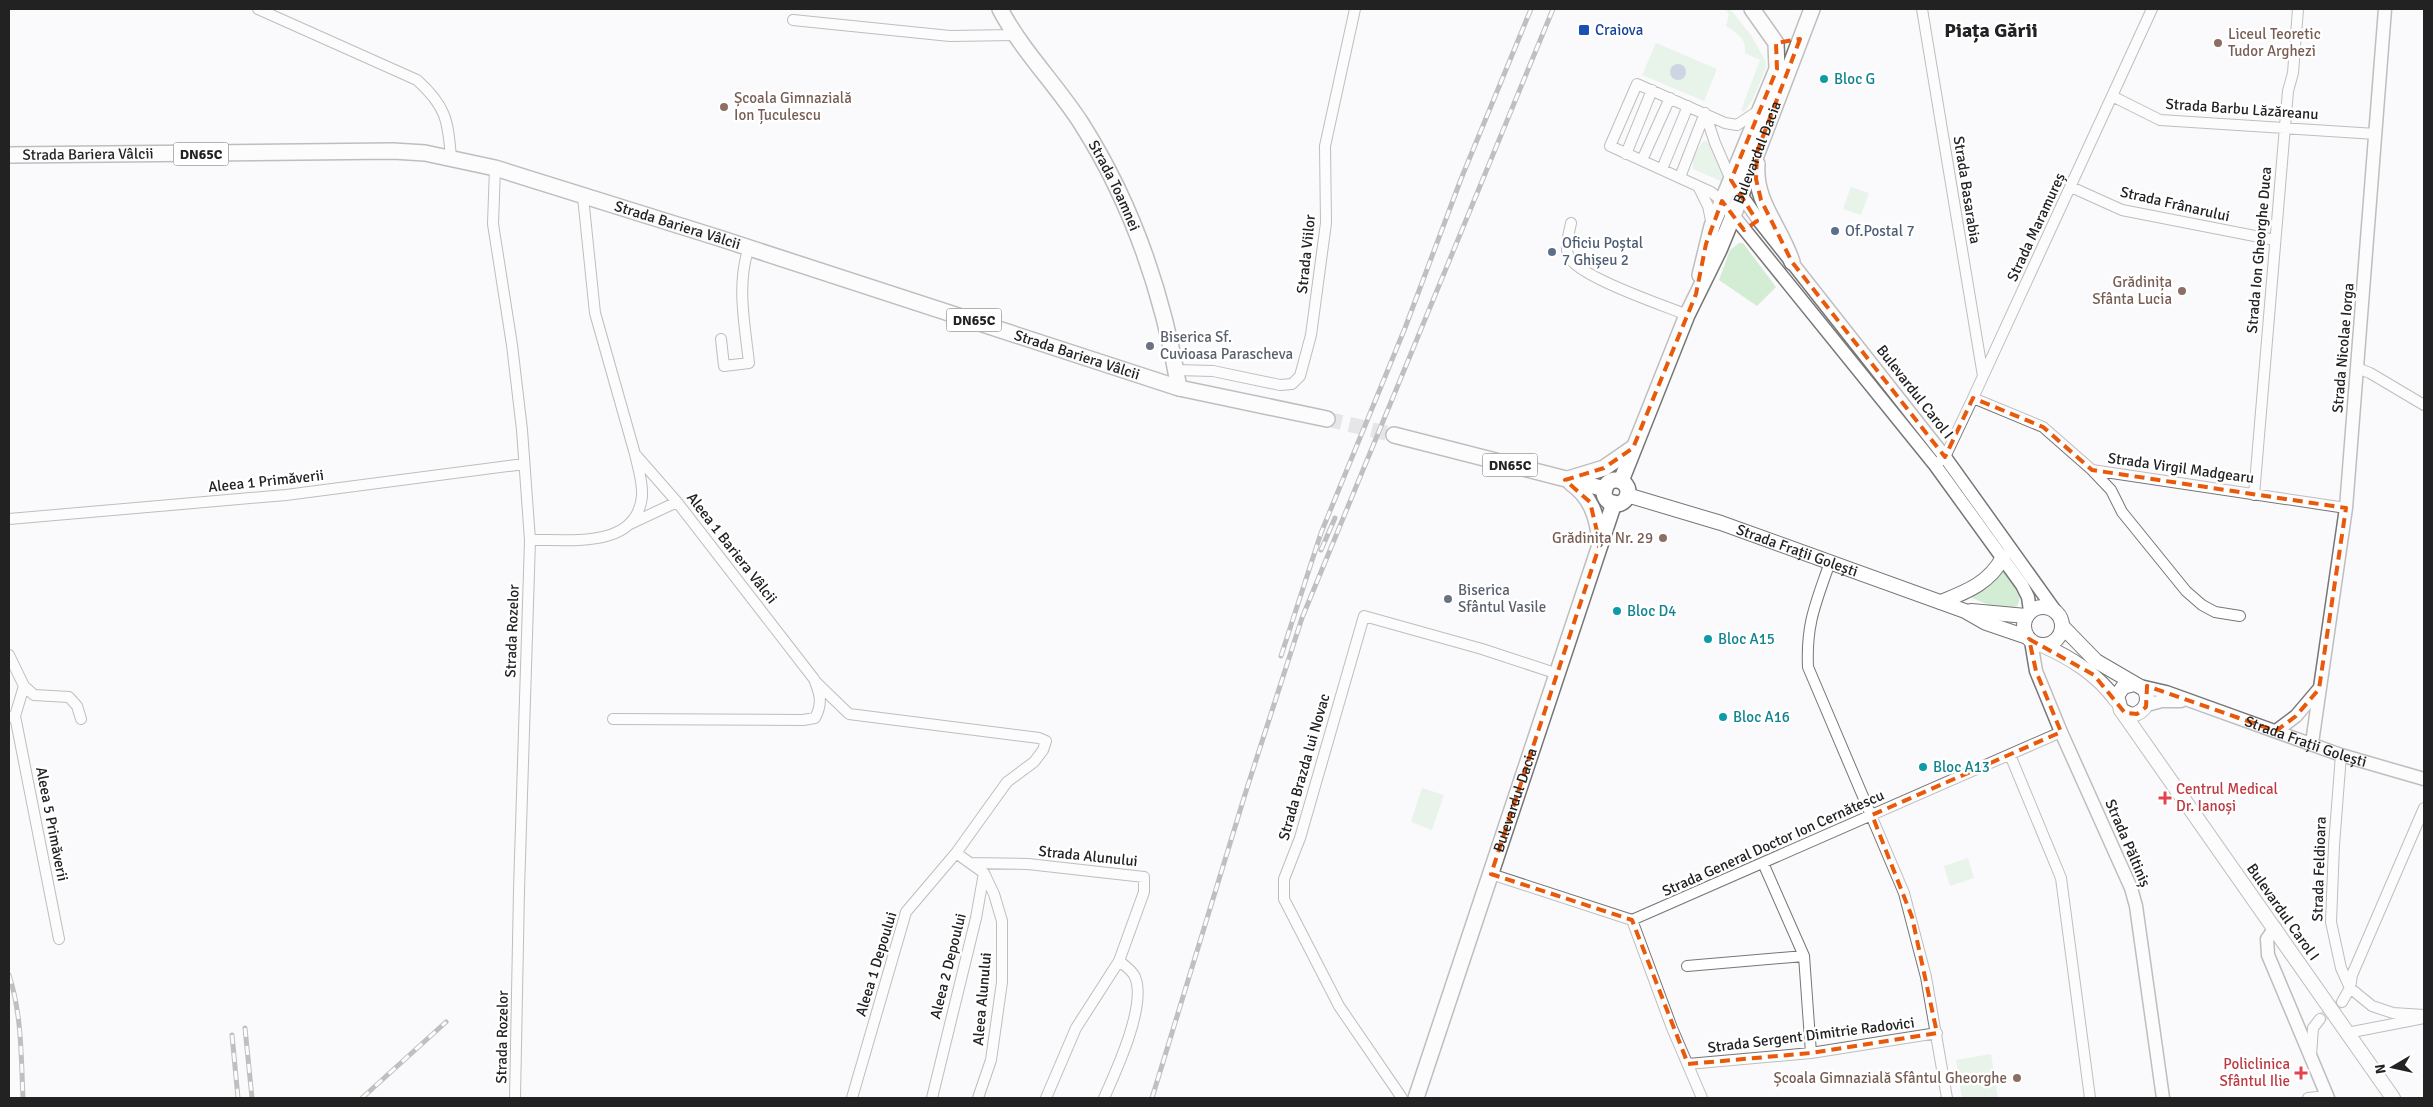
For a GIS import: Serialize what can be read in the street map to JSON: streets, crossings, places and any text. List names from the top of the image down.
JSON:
{
  "streets": {
    "main road": [
      "Bulevardul Dacia",
      "DN65C",
      "Strada Bariera Vâlcii",
      "Strada Toamnei",
      "Bulevardul Carol I",
      "Strada Frații Golești"
    ],
    "street": [
      "Strada Barbu Lăzăreanu",
      "Strada Basarabia",
      "Strada Frânarului",
      "Strada Maramureș",
      "Strada Ion Gheorghe Duca",
      "Strada Viilor",
      "Strada Nicolae Iorga",
      "Strada Virgil Madgearu",
      "Aleea 1 Primăverii",
      "Aleea 1 Bariera Vâlcii",
      "Strada Rozelor",
      "Strada Brazda lui Novac",
      "Aleea 5 Primăverii",
      "Strada General Doctor Ion Cernătescu",
      "Strada Păltiniș",
      "Strada Alunului",
      "Strada Feldioara",
      "Aleea 1 Depoului",
      "Aleea 2 Depoului",
      "Aleea Alunului",
      "Strada Sergent Dimitrie Radovici"
    ]
  },
  "crossings": [
    ["Strada Barbu Lăzăreanu", "Strada Maramureș"],
    ["Strada Barbu Lăzăreanu", "Strada Ion Gheorghe Duca"],
    ["Strada Barbu Lăzăreanu", "Strada Nicolae Iorga"],
    ["Bulevardul Dacia", "DN65C"],
    ["Bulevardul Dacia", "Bulevardul Carol I"],
    ["Bulevardul Dacia", "Strada Frații Golești"],
    ["Bulevardul Dacia", "Strada Brazda lui Novac"],
    ["DN65C", "Strada Frații Golești"],
    ["Strada Bariera Vâlcii", "Strada Toamnei"],
    ["Strada Bariera Vâlcii", "Aleea 1 Bariera Vâlcii"],
    ["Strada Bariera Vâlcii", "Strada Rozelor"],
    ["Strada Toamnei", "Strada Viilor"],
    ["Strada Basarabia", "Strada Maramureș"],
    ["Strada Frânarului", "Strada Maramureș"],
    ["Strada Frânarului", "Strada Ion Gheorghe Duca"],
    ["Strada Maramureș", "Bulevardul Carol I"],
    ["Strada Maramureș", "Strada Virgil Madgearu"],
    ["Strada Ion Gheorghe Duca", "Strada Virgil Madgearu"],
    ["Strada Nicolae Iorga", "Strada Virgil Madgearu"],
    ["Strada Nicolae Iorga", "Strada Frații Golești"],
    ["Bulevardul Carol I", "Strada Frații Golești"],
    ["Bulevardul Carol I", "Strada Păltiniș"],
    ["Bulevardul Carol I", "Strada Feldioara"],
    ["Aleea 1 Primăverii", "Strada Rozelor"],
    ["Aleea 1 Bariera Vâlcii", "Aleea 1 Depoului"],
    ["Strada Frații Golești", "Strada Păltiniș"],
    ["Strada Frații Golești", "Strada Feldioara"],
    ["Strada General Doctor Ion Cernătescu", "Strada Păltiniș"],
    ["Aleea 2 Depoului", "Aleea Alunului"]
  ],
  "districts": ["Piața Gării"],
  "places": {
    "transit": ["Craiova"],
    "other": [
      "Liceul Teoretic Tudor Arghezi",
      "Bloc G",
      "Școala Gimnazială Ion Țuculescu",
      "Of.Postal 7",
      "Oficiu Poștal 7 Ghișeu 2",
      "Grădinița Sfânta Lucia",
      "Biserica Sf. Cuvioasa Parascheva",
      "Grădinița Nr. 29",
      "Biserica Sfântul Vasile",
      "Bloc D4",
      "Bloc A15",
      "Bloc A16",
      "Bloc A13",
      "Școala Gimnazială Sfântul Gheorghe"
    ],
    "health": ["Centrul Medical Dr. Ianoși", "Policlinica Sfântul Ilie"]
  },
  "north": "left"
}
